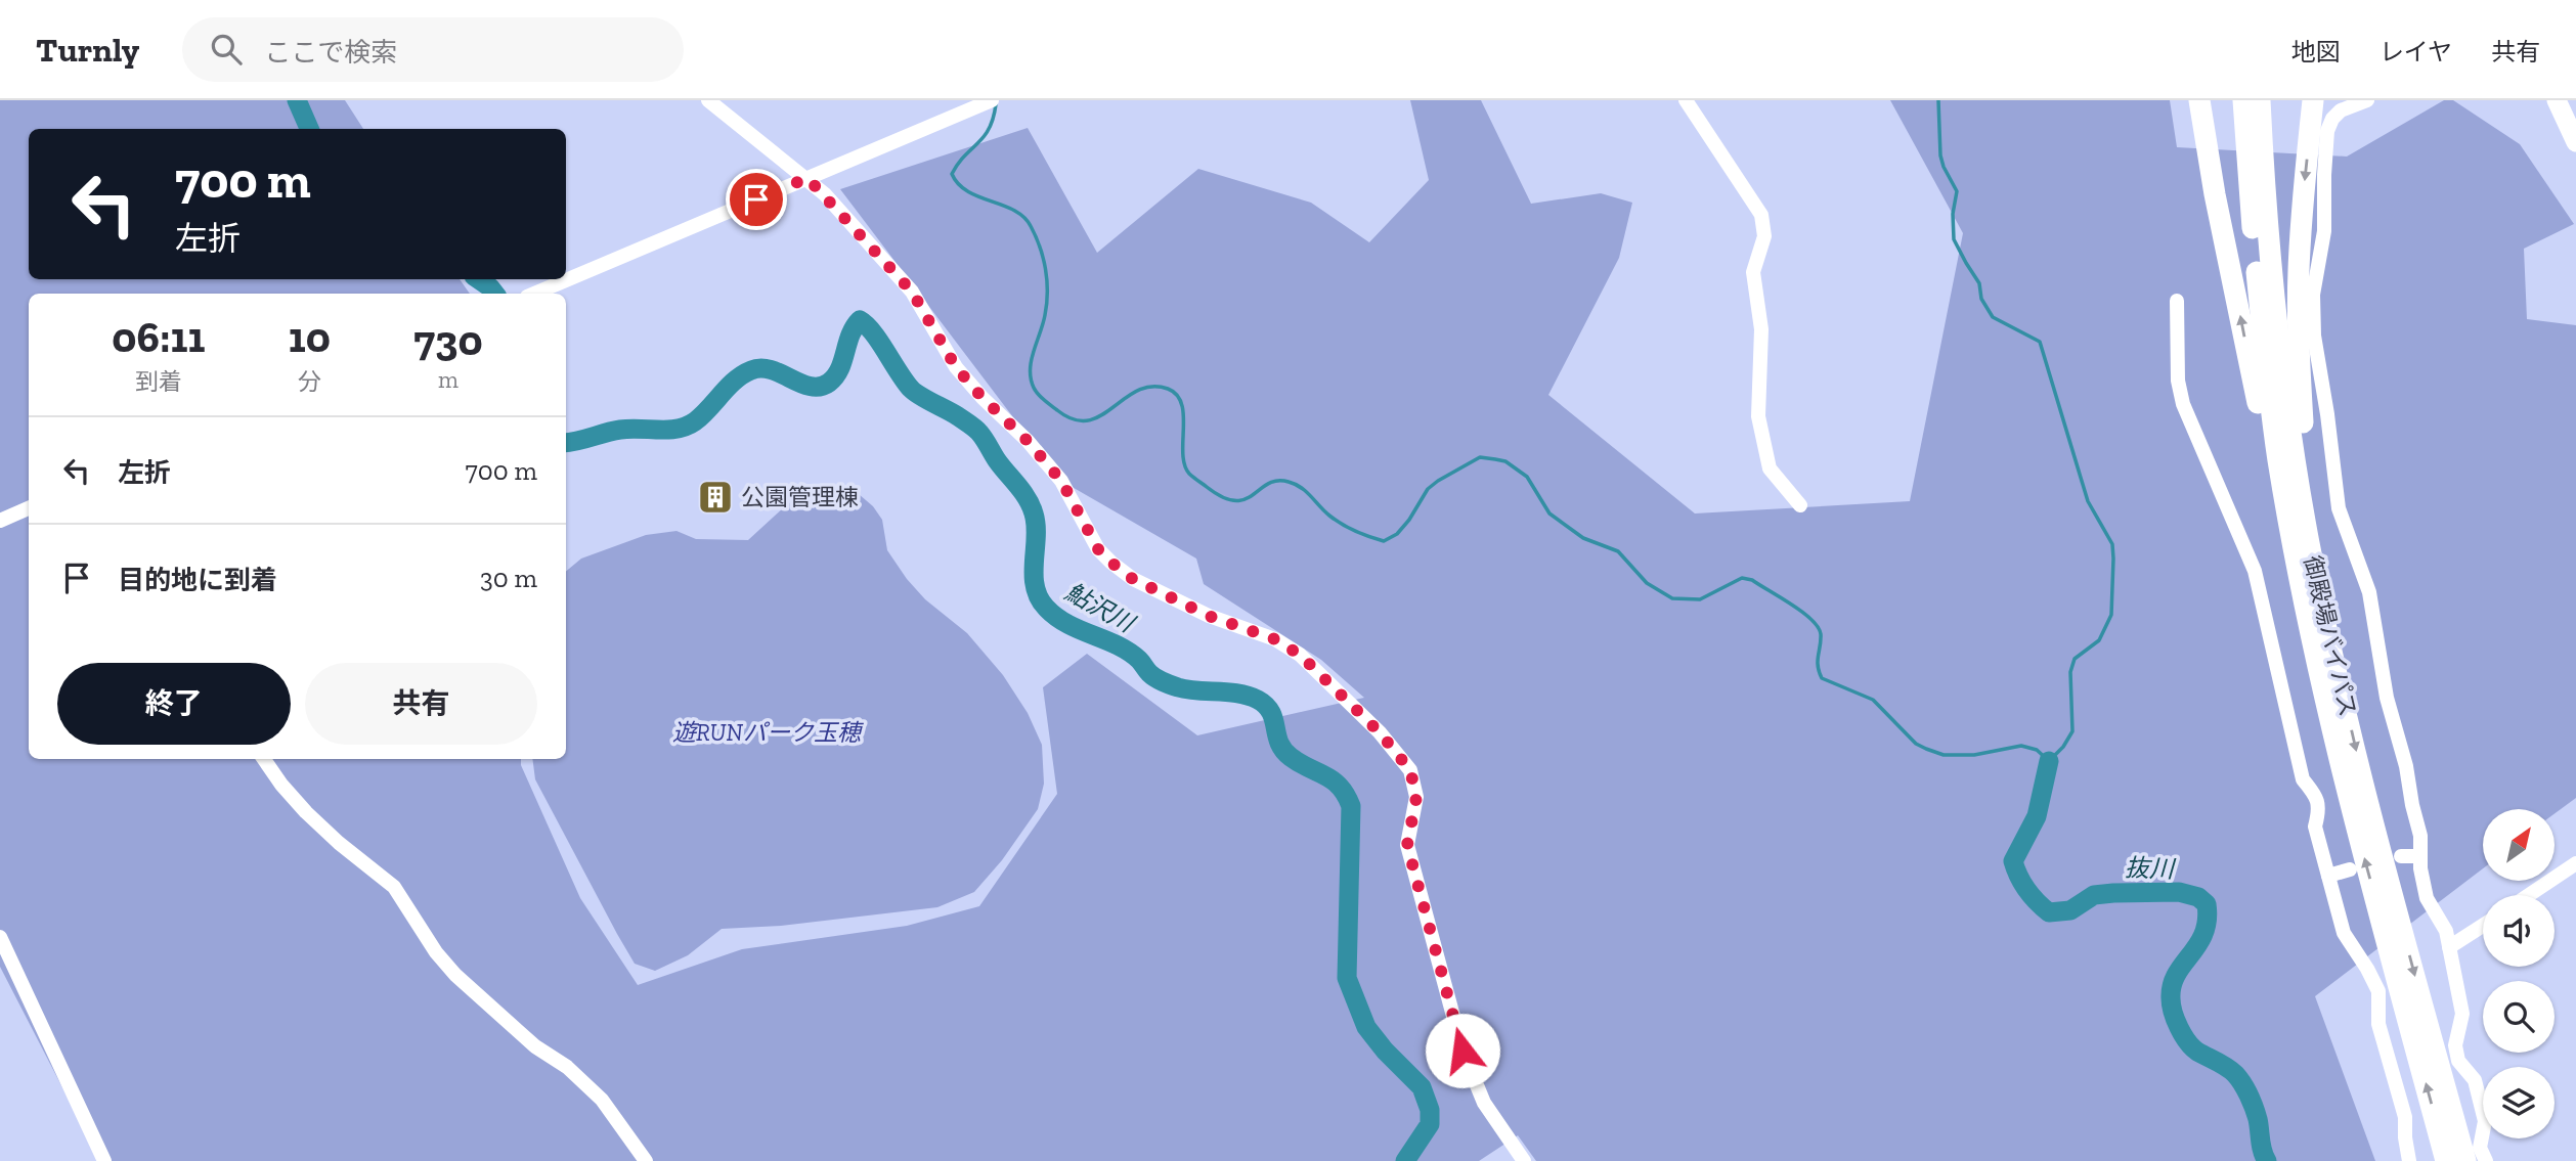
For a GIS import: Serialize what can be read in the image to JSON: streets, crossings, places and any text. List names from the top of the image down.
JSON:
{
  "streets": {
    "highway": ["御殿場バイパス"]
  },
  "water": ["鮎沢川", "抜川"],
  "parks": ["遊RUNパーク玉穂"],
  "places": {
    "building": ["公園管理棟"]
  },
  "north": "top right",
  "page": {
    "header": "Turnly",
    "search": "ここで検索",
    "nav": ["地図", "レイヤ", "共有"],
    "turn": ["700 m", "左折"],
    "eta": [
      "06:11",
      "到着",
      "10",
      "分",
      "730",
      "m"
    ],
    "list": [
      {
        "name": "左折",
        "value": "700 m"
      },
      {
        "name": "目的地に到着",
        "value": "30 m"
      }
    ],
    "buttons": ["終了", "共有"]
  }
}
